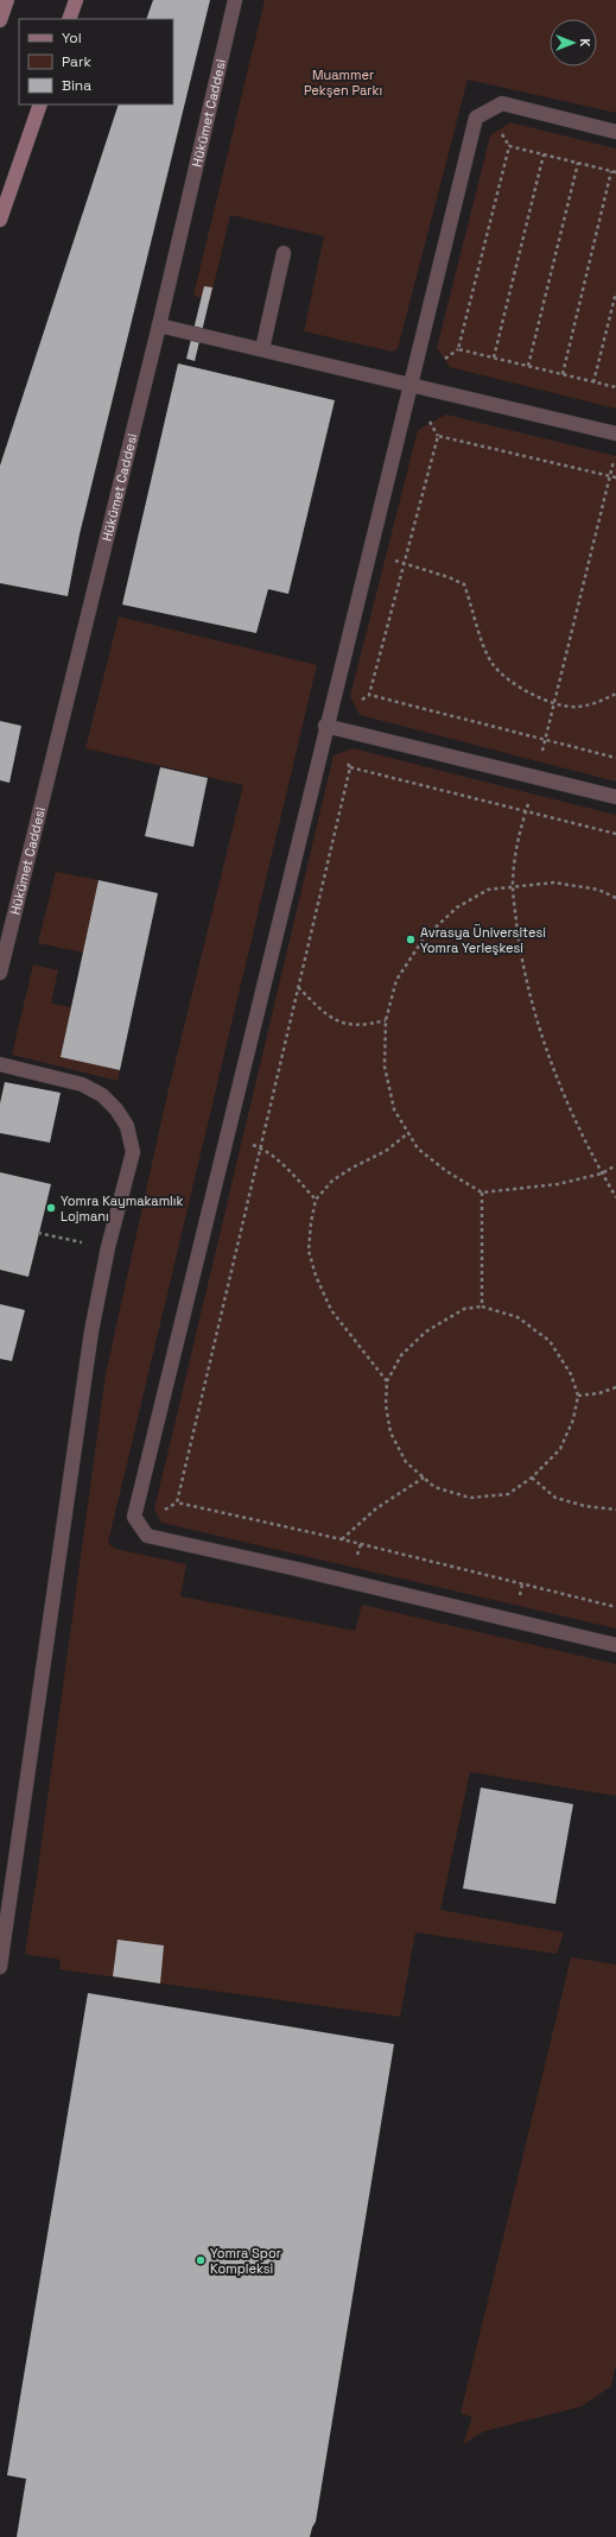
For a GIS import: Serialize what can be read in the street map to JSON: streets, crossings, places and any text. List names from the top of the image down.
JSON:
{
  "streets": {
    "street": ["Hükümet Caddesi"]
  },
  "parks": ["Muammer Pekşen Parkı"],
  "places": ["Avrasya Üniversitesi Yomra Yerleşkesi", "Yomra Kaymakamlık Lojmanı", "Yomra Spor Kompleksi"],
  "legend": ["Yol", "Park", "Bina"],
  "north": "right"
}
